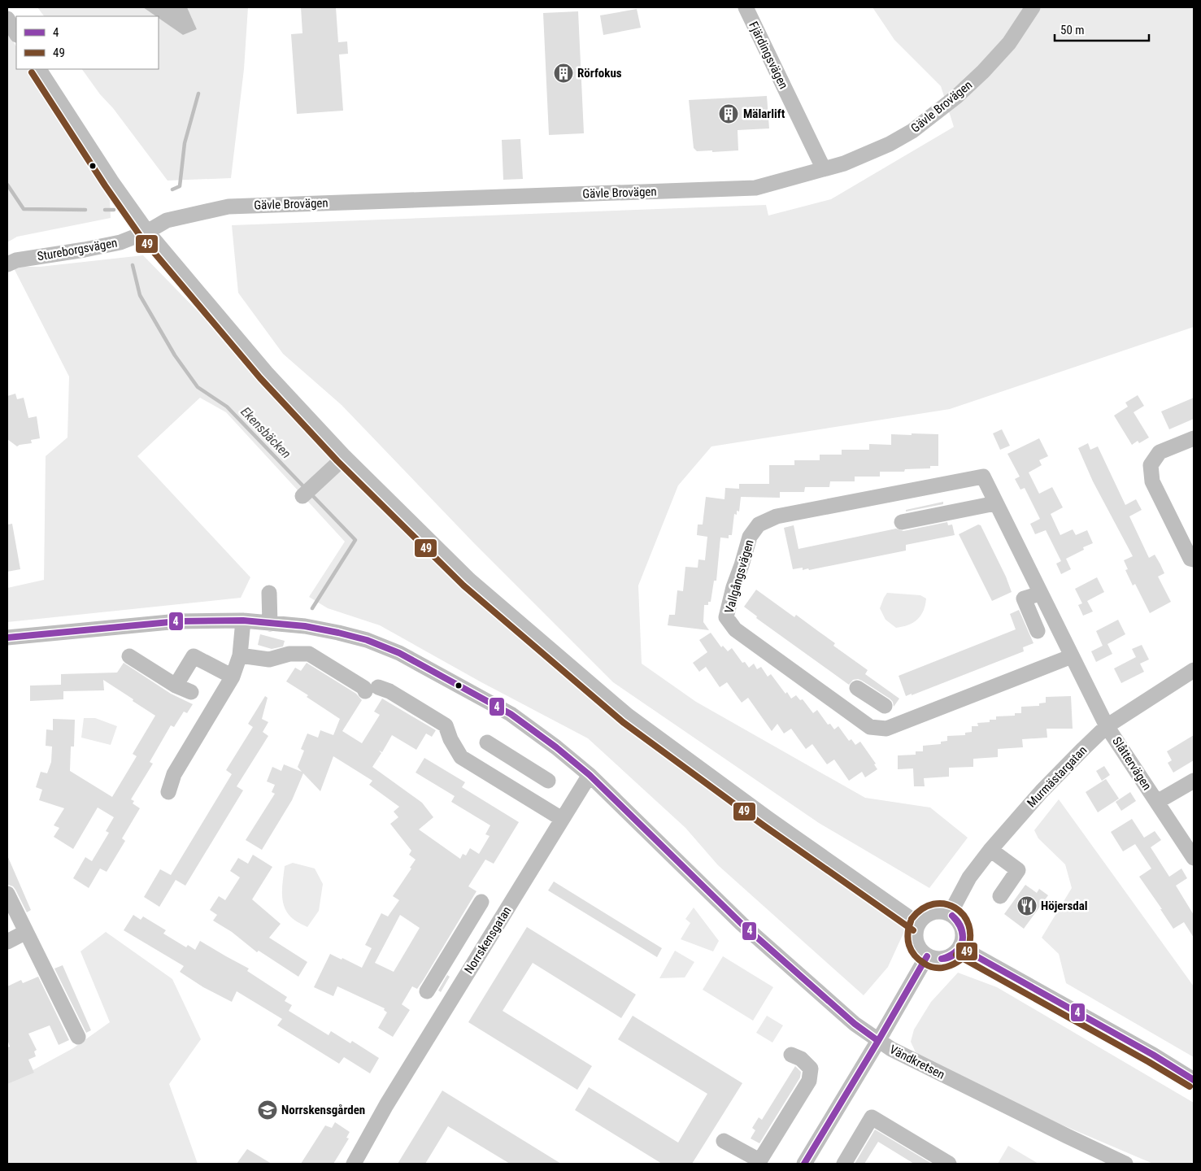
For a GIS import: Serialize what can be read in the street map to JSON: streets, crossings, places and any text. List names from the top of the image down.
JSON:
{
  "streets": {
    "street": [
      "Fjärdingsvägen",
      "Gävle Brovägen",
      "Stureborgsvägen",
      "Vallgångsvägen",
      "Slåttervägen",
      "Murmästargatan",
      "Norrskensgatan",
      "Vändkretsen"
    ]
  },
  "crossings": [
    ["Fjärdingsvägen", "Gävle Brovägen"],
    ["Gävle Brovägen", "Stureborgsvägen"],
    ["Vallgångsvägen", "Slåttervägen"],
    ["Vallgångsvägen", "Murmästargatan"],
    ["Slåttervägen", "Murmästargatan"],
    ["Norrskensgatan", "Vändkretsen"]
  ],
  "water": ["Ekensbäcken"],
  "places": {
    "building": ["Rörfokus", "Mälarlift"],
    "restaurant": ["Höjersdal"],
    "school or university": ["Norrskensgården"]
  },
  "lines": ["transit line 49", "transit line 4"],
  "legend": ["4", "49"],
  "scale_bar": "50 m"
}
